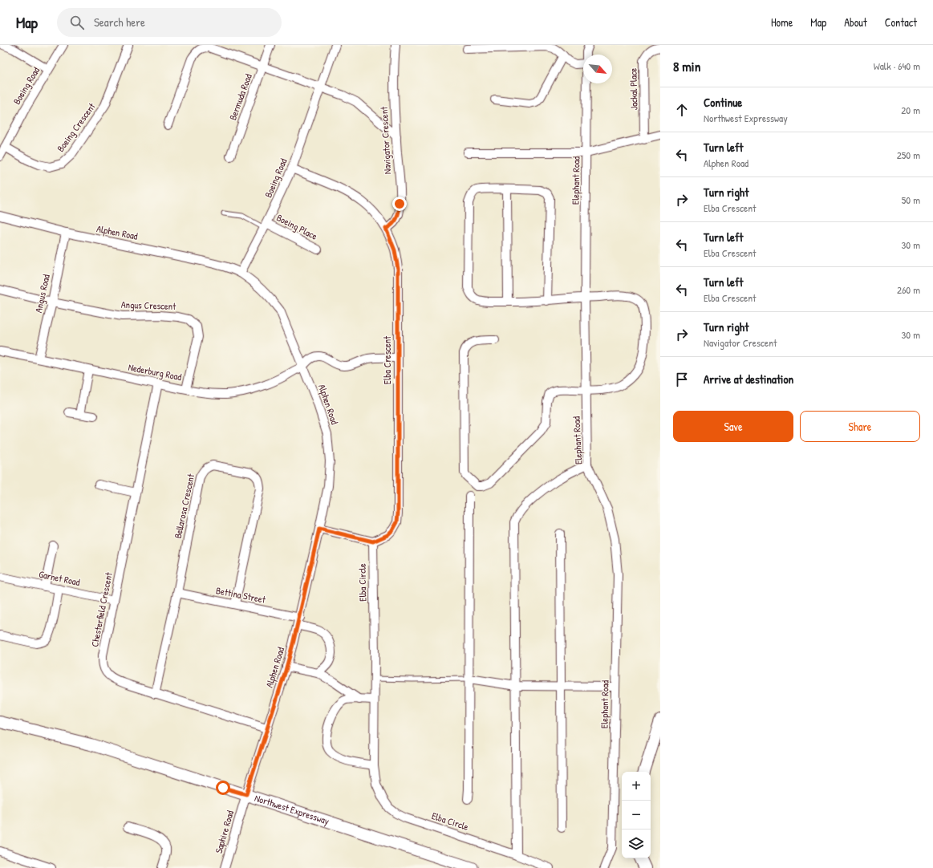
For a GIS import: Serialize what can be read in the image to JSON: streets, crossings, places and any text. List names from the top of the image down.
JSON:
{
  "streets": {
    "main road": ["Northwest Expressway"],
    "street": [
      "Boeing Road",
      "Jackal Place",
      "Bermuda Road",
      "Boeing Crescent",
      "Navigator Crescent",
      "Elephant Road",
      "Boeing Place",
      "Alphen Road",
      "Angus Road",
      "Angus Crescent",
      "Elba Crescent",
      "Nederburg Road",
      "Bellarosa Crescent",
      "Garnet Road",
      "Elba Circle",
      "Bettina Street",
      "Chesterfield Crescent",
      "Saphire Road"
    ]
  },
  "crossings": [
    ["Boeing Road", "Boeing Crescent"],
    ["Boeing Road", "Boeing Place"],
    ["Boeing Road", "Alphen Road"],
    ["Boeing Road", "Elba Crescent"],
    ["Navigator Crescent", "Elba Crescent"],
    ["Alphen Road", "Angus Road"],
    ["Alphen Road", "Nederburg Road"],
    ["Alphen Road", "Bettina Street"],
    ["Alphen Road", "Chesterfield Crescent"],
    ["Alphen Road", "Northwest Expressway"],
    ["Alphen Road", "Saphire Road"],
    ["Angus Road", "Angus Crescent"],
    ["Angus Road", "Nederburg Road"],
    ["Angus Crescent", "Nederburg Road"],
    ["Elba Crescent", "Nederburg Road"],
    ["Elba Crescent", "Elba Circle"],
    ["Nederburg Road", "Chesterfield Crescent"],
    ["Bellarosa Crescent", "Bettina Street"],
    ["Bellarosa Crescent", "Chesterfield Crescent"],
    ["Garnet Road", "Chesterfield Crescent"],
    ["Northwest Expressway", "Saphire Road"]
  ],
  "north": "bottom right",
  "page": {
    "header": "Map",
    "search": "Search here",
    "nav": [
      "Home",
      "Map",
      "About",
      "Contact"
    ],
    "heading": ["8 min", "Walk · 640 m"],
    "list": [
      ["Continue", "Northwest Expressway", "20 m"],
      ["Turn left", "Alphen Road", "250 m"],
      ["Turn right", "Elba Crescent", "50 m"],
      ["Turn left", "Elba Crescent", "30 m"],
      ["Turn left", "Elba Crescent", "260 m"],
      ["Turn right", "Navigator Crescent", "30 m"],
      "Arrive at destination"
    ],
    "buttons": ["Save", "Share"],
    "map_buttons": ["+", "−"]
  }
}
